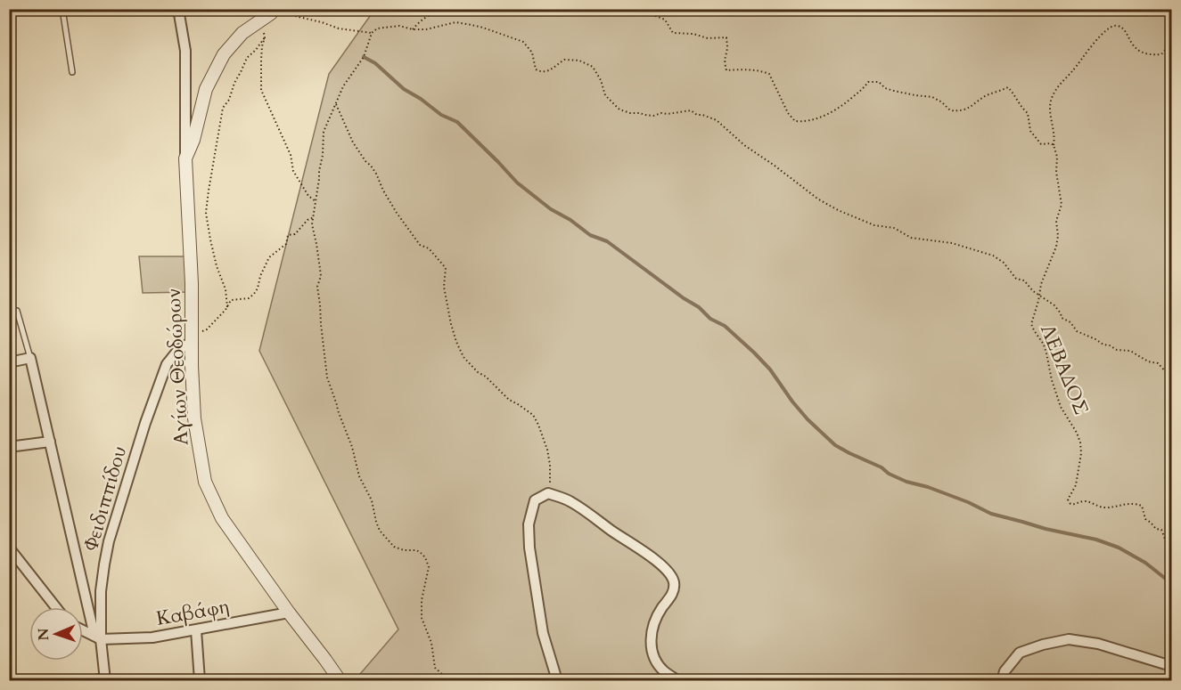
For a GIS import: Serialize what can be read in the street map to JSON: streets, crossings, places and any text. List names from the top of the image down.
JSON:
{
  "streets": {
    "street": ["Αγίων Θεοδώρων", "Φειδιππίδου", "Καβάφη"],
    "path": ["ΛΕΒΑΔΟΣ"]
  },
  "crossings": [
    ["Αγίων Θεοδώρων", "Φειδιππίδου"],
    ["Αγίων Θεοδώρων", "Καβάφη"],
    ["Φειδιππίδου", "Καβάφη"]
  ],
  "north": "left"
}
